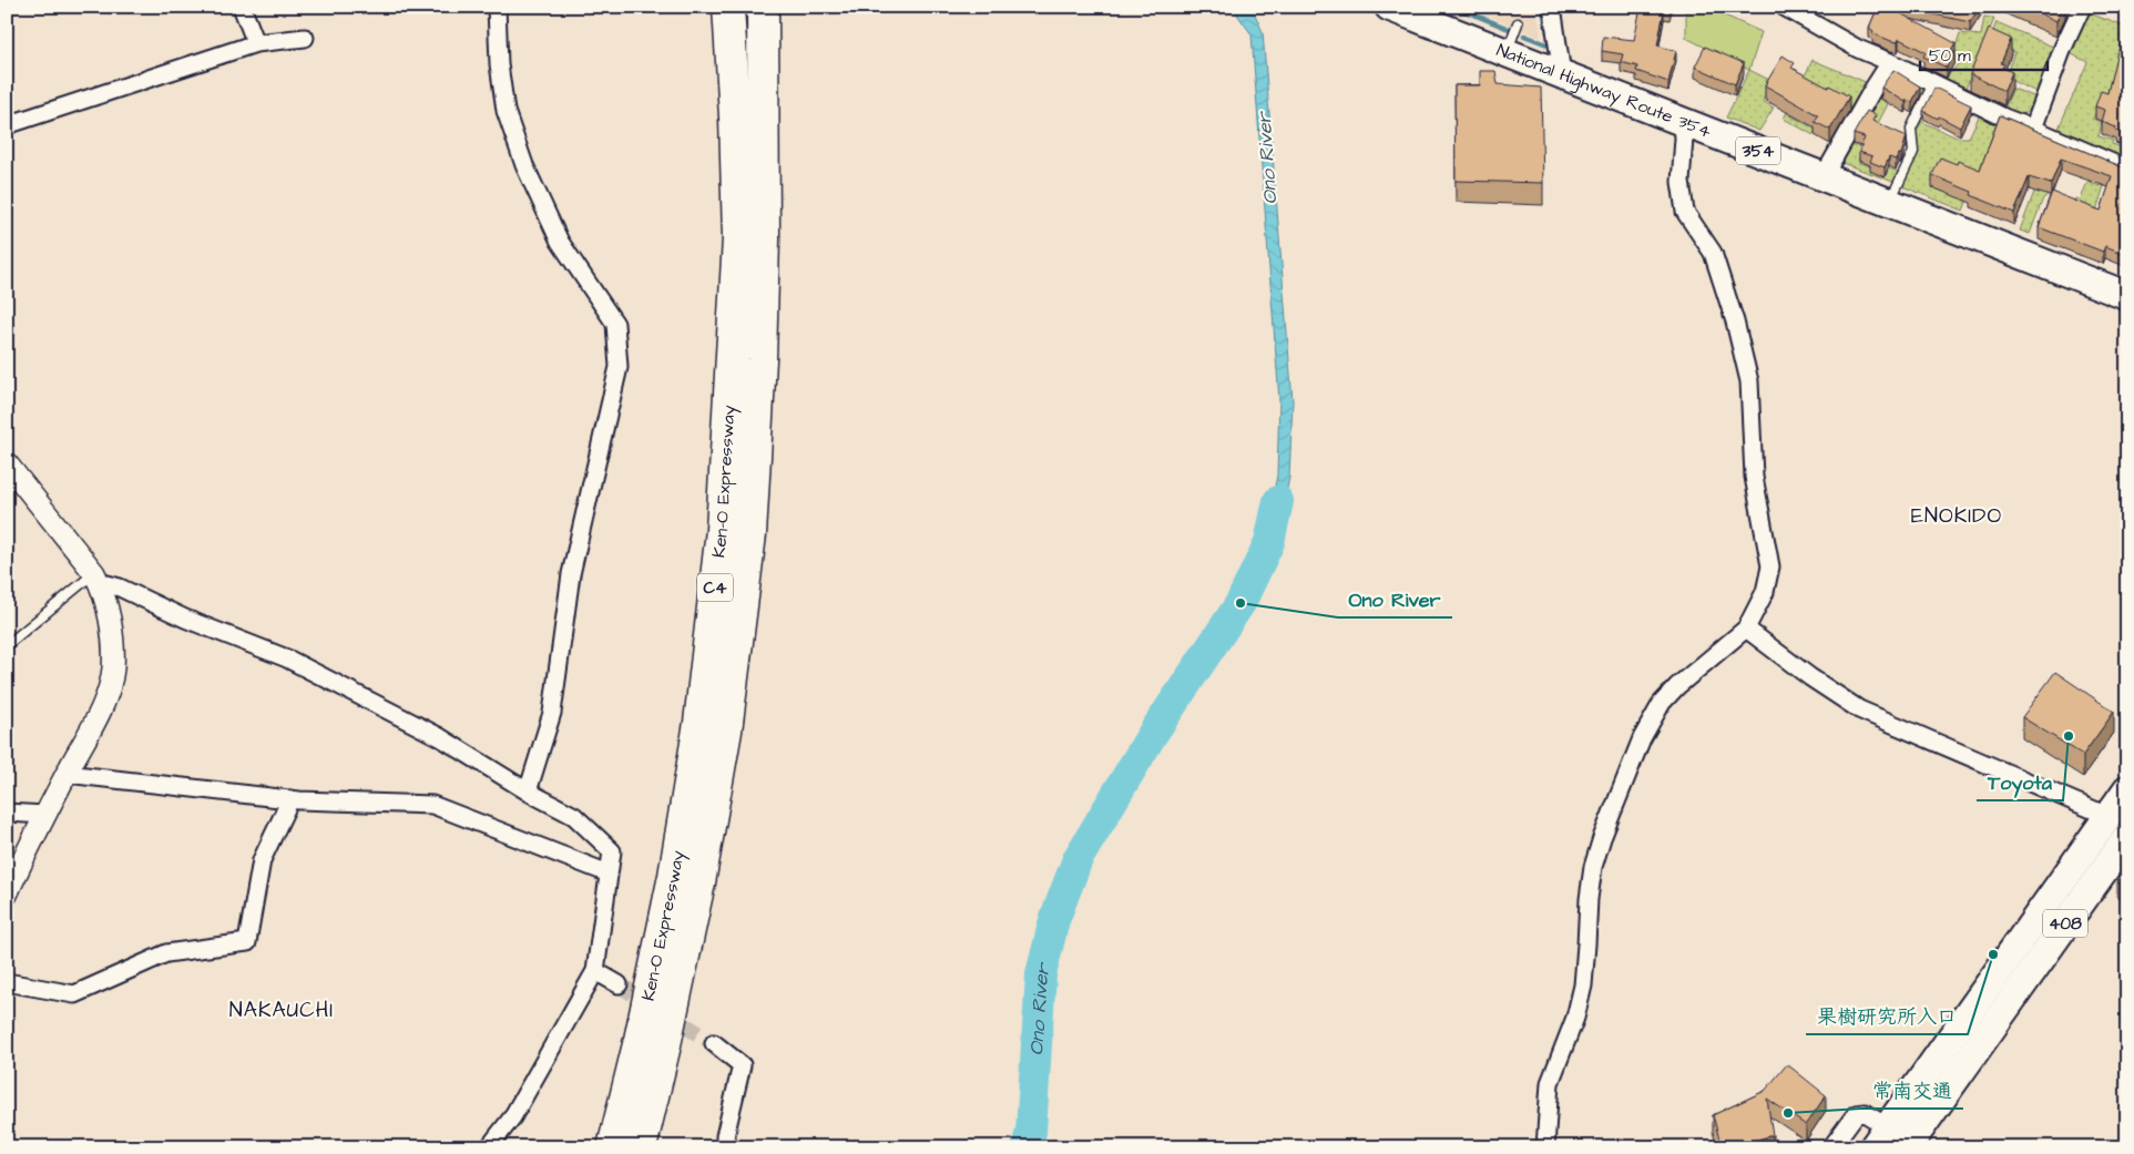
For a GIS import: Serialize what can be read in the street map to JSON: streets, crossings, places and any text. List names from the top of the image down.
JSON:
{
  "streets": {
    "highway": [
      "National Highway Route 354",
      "354",
      "Ken-O Expressway",
      "C4",
      "408"
    ]
  },
  "districts": ["ENOKIDO", "NAKAUCHI"],
  "water": ["Ono River"],
  "places": [
    "Ono River",
    "Toyota",
    "果樹研究所入口",
    "常南交通"
  ],
  "scale_bar": "50 m"
}
